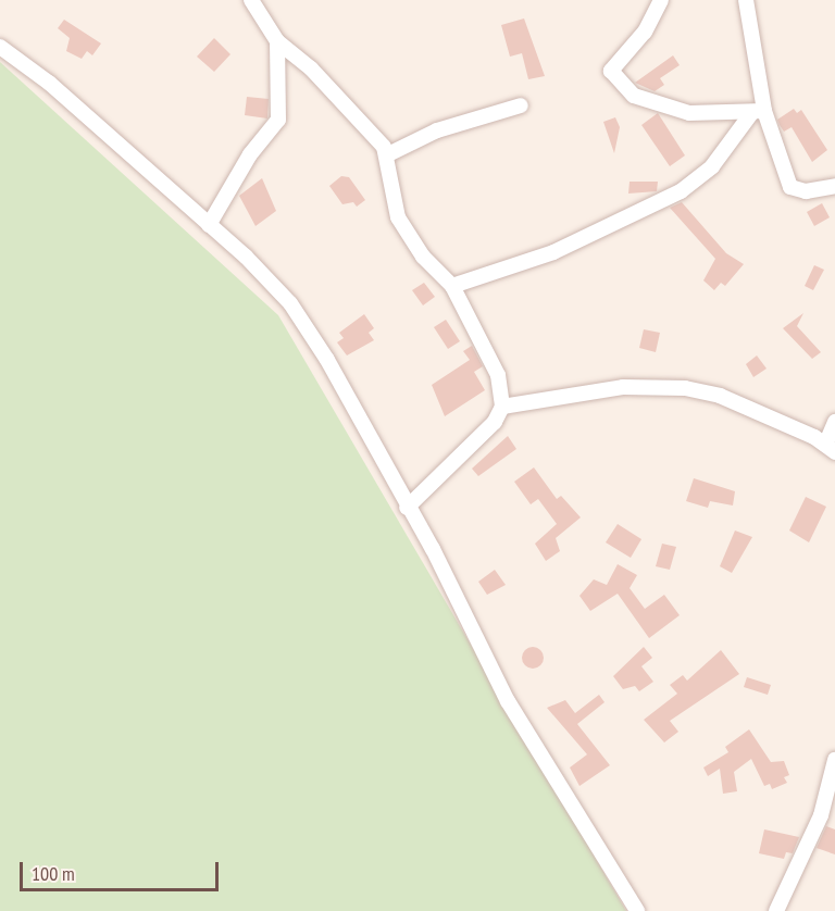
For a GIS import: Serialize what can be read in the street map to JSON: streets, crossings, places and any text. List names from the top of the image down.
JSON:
{
  "scale_bar": "100 m"
}
